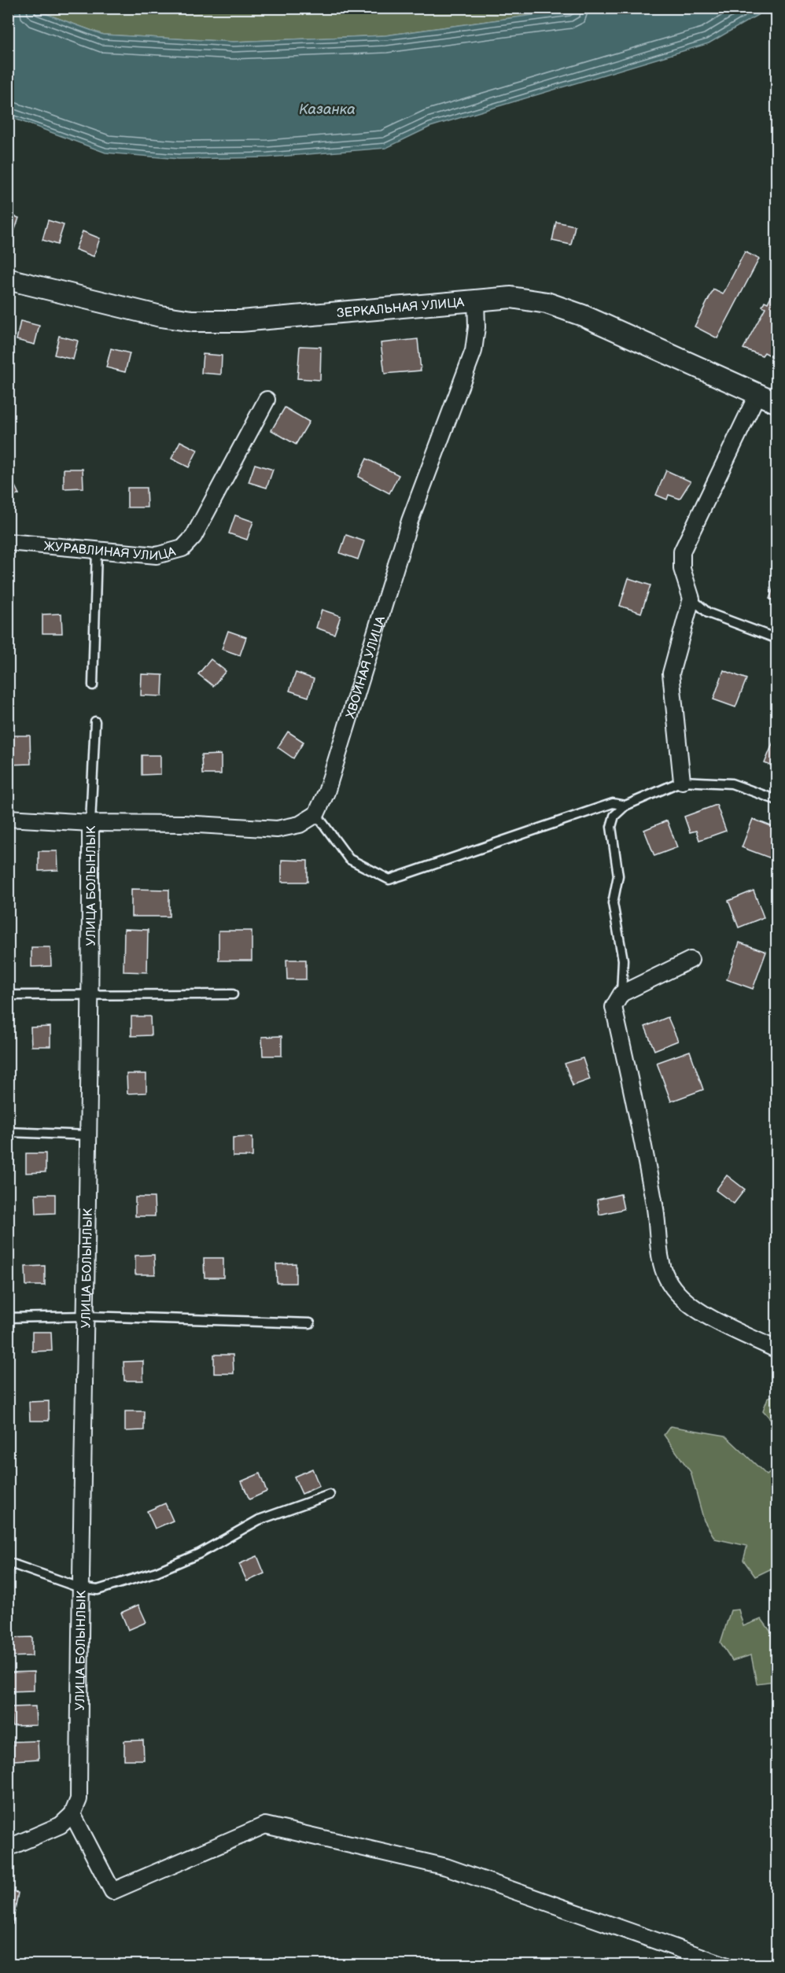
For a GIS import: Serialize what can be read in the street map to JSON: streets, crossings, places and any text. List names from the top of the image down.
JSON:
{
  "streets": {
    "street": [
      "ЗЕРКАЛЬНАЯ УЛИЦА",
      "ЖУРАВЛИНАЯ УЛИЦА",
      "ХВОЙНАЯ УЛИЦА",
      "УЛИЦА БОЛЫНЛЫК"
    ]
  },
  "crossings": [
    ["ЗЕРКАЛЬНАЯ УЛИЦА", "ХВОЙНАЯ УЛИЦА"]
  ],
  "water": ["Казанка"]
}
